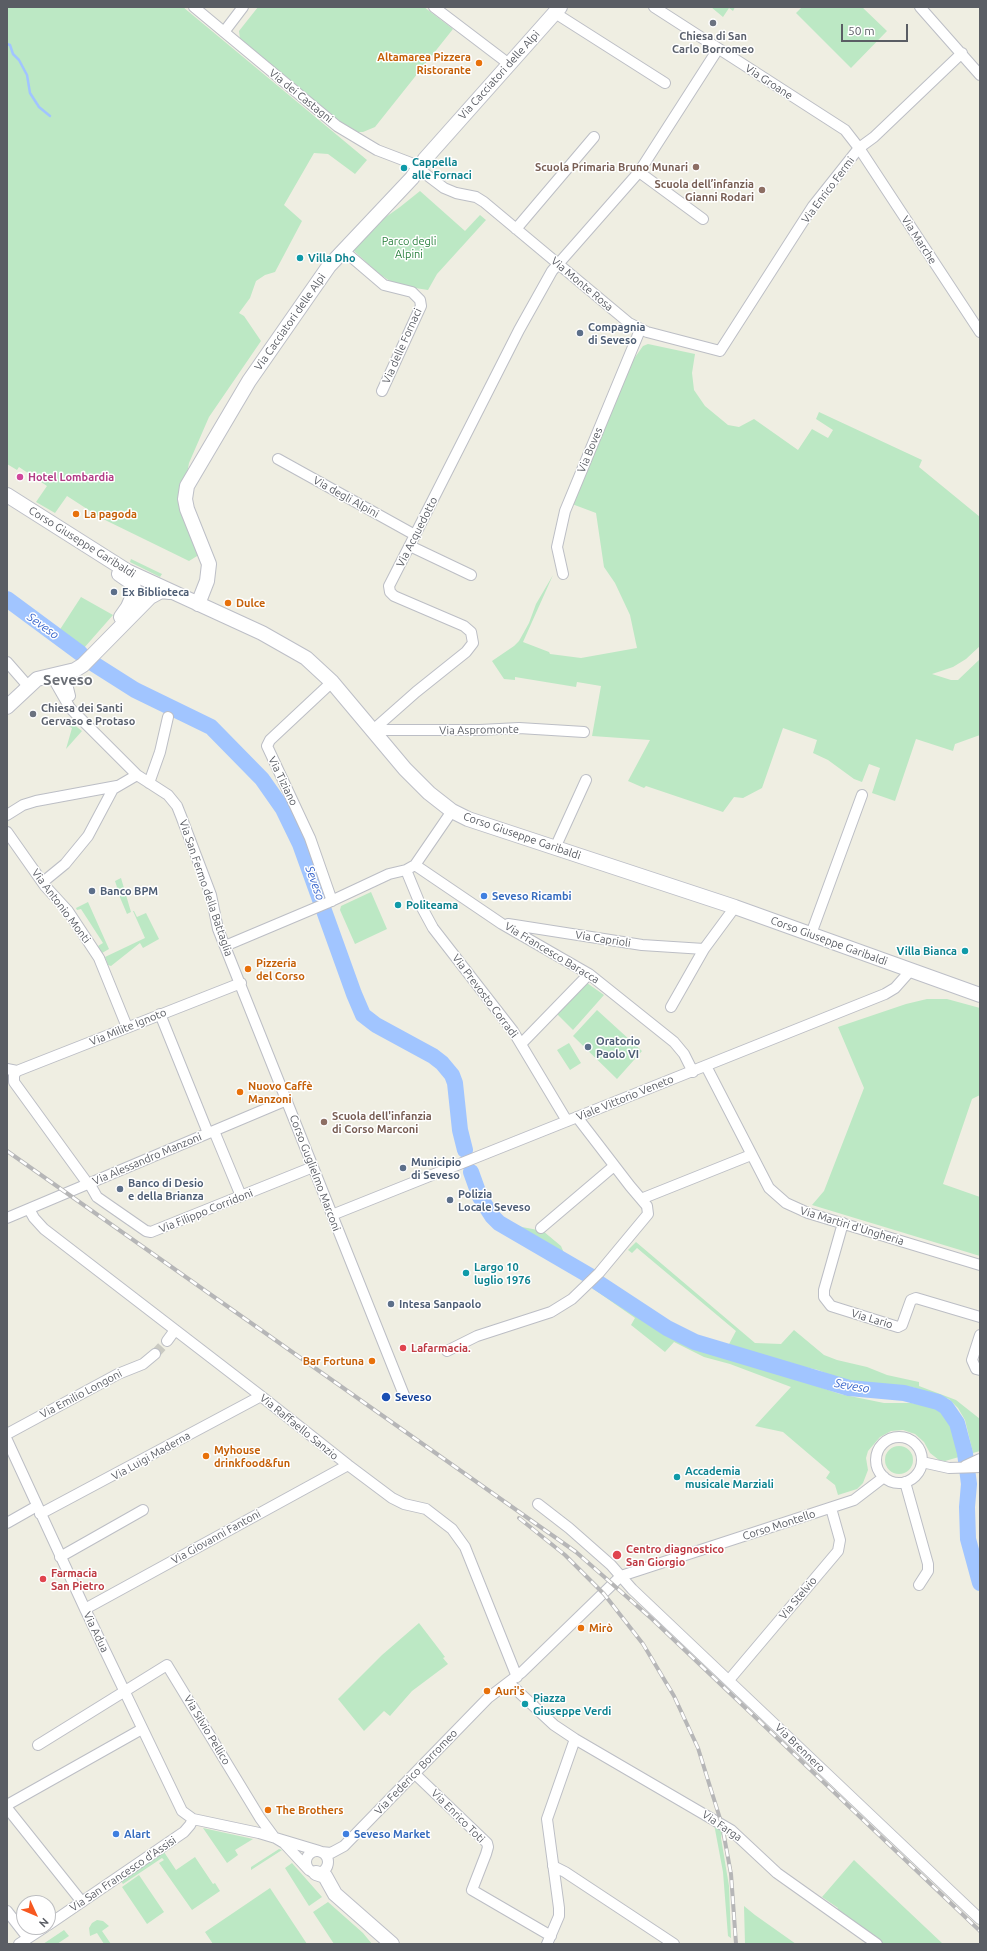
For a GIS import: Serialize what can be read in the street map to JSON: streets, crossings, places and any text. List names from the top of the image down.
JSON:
{
  "streets": {
    "street": [
      "Via Cacciatori delle Alpi",
      "Via Groane",
      "Via dei Castagni",
      "Via Enrico Fermi",
      "Via Marche",
      "Via Monte Rosa",
      "Via delle Fornaci",
      "Via Boves",
      "Via degli Alpini",
      "Via Acquedotto",
      "Corso Giuseppe Garibaldi",
      "Via Aspromonte",
      "Via Tiziano",
      "Via San Fermo della Battaglia",
      "Via Antonio Monti",
      "Via Caprioli",
      "Via Francesco Baracca",
      "Via Prevosto Corradi",
      "Via Milite Ignoto",
      "Viale Vittorio Veneto",
      "Via Alessandro Manzoni",
      "Corso Guglielmo Marconi",
      "Via Filippo Corridoni",
      "Via Martiri d'Ungheria",
      "Via Lario",
      "Via Emilio Longoni",
      "Via Raffaello Sanzio",
      "Via Luigi Maderna",
      "Corso Montello",
      "Via Giovanni Fantoni",
      "Via Stelvio",
      "Via Adua",
      "Via Silvio Pellico",
      "Via Brennero",
      "Via Federico Borromeo",
      "Via Enrico Toti",
      "Via Farga",
      "Via San Francesco d'Assisi"
    ]
  },
  "crossings": [
    ["Via Cacciatori delle Alpi", "Via dei Castagni"],
    ["Via Cacciatori delle Alpi", "Via Monte Rosa"],
    ["Via Cacciatori delle Alpi", "Via delle Fornaci"],
    ["Via Cacciatori delle Alpi", "Corso Giuseppe Garibaldi"],
    ["Via Groane", "Via Enrico Fermi"],
    ["Via Groane", "Via Marche"],
    ["Via Groane", "Via Acquedotto"],
    ["Via dei Castagni", "Via Monte Rosa"],
    ["Via Enrico Fermi", "Via Marche"],
    ["Via Enrico Fermi", "Via Monte Rosa"],
    ["Via Monte Rosa", "Via Boves"],
    ["Via Monte Rosa", "Via Acquedotto"],
    ["Via degli Alpini", "Via Acquedotto"],
    ["Via Acquedotto", "Corso Giuseppe Garibaldi"],
    ["Via Acquedotto", "Via Aspromonte"],
    ["Corso Giuseppe Garibaldi", "Via Aspromonte"],
    ["Corso Giuseppe Garibaldi", "Via Tiziano"],
    ["Corso Giuseppe Garibaldi", "Viale Vittorio Veneto"],
    ["Via San Fermo della Battaglia", "Via Milite Ignoto"],
    ["Via San Fermo della Battaglia", "Corso Guglielmo Marconi"],
    ["Via Antonio Monti", "Via Milite Ignoto"],
    ["Via Caprioli", "Via Francesco Baracca"],
    ["Via Francesco Baracca", "Viale Vittorio Veneto"],
    ["Via Prevosto Corradi", "Viale Vittorio Veneto"],
    ["Via Milite Ignoto", "Corso Guglielmo Marconi"],
    ["Viale Vittorio Veneto", "Corso Guglielmo Marconi"],
    ["Viale Vittorio Veneto", "Via Martiri d'Ungheria"],
    ["Via Alessandro Manzoni", "Corso Guglielmo Marconi"],
    ["Via Alessandro Manzoni", "Via Filippo Corridoni"],
    ["Via Alessandro Manzoni", "Via Raffaello Sanzio"],
    ["Corso Guglielmo Marconi", "Via Filippo Corridoni"],
    ["Via Martiri d'Ungheria", "Via Lario"],
    ["Via Raffaello Sanzio", "Via Luigi Maderna"],
    ["Via Raffaello Sanzio", "Via Giovanni Fantoni"],
    ["Via Raffaello Sanzio", "Via Federico Borromeo"],
    ["Via Luigi Maderna", "Via Adua"],
    ["Corso Montello", "Via Stelvio"],
    ["Corso Montello", "Via Brennero"],
    ["Corso Montello", "Via Federico Borromeo"],
    ["Via Giovanni Fantoni", "Via Adua"],
    ["Via Stelvio", "Via Brennero"],
    ["Via Adua", "Via Silvio Pellico"],
    ["Via Adua", "Via San Francesco d'Assisi"],
    ["Via Brennero", "Via Federico Borromeo"],
    ["Via Federico Borromeo", "Via Enrico Toti"]
  ],
  "districts": ["Seveso"],
  "water": ["Seveso"],
  "parks": ["Parco degli Alpini"],
  "places": [
    "Chiesa di San Carlo Borromeo",
    "Altamarea Pizzera Ristorante",
    "Scuola Primaria Bruno Munari",
    "Cappella alle Fornaci",
    "Scuola dell’infanzia Gianni Rodari",
    "Villa Dho",
    "Compagnia di Seveso",
    "Hotel Lombardia",
    "La pagoda",
    "Ex Biblioteca",
    "Dulce",
    "Chiesa dei Santi Gervaso e Protaso",
    "Banco BPM",
    "Seveso Ricambi",
    "Politeama",
    "Villa Bianca",
    "Pizzeria del Corso",
    "Oratorio Paolo VI",
    "Nuovo Caffè Manzoni",
    "Scuola dell'infanzia di Corso Marconi",
    "Municipio di Seveso",
    "Banco di Desio e della Brianza",
    "Polizia Locale Seveso",
    "Largo 10 luglio 1976",
    "Intesa Sanpaolo",
    "Lafarmacia.",
    "Bar Fortuna",
    "Seveso",
    "Myhouse drinkfood&fun",
    "Accademia musicale Marziali",
    "Centro diagnostico San Giorgio",
    "Farmacia San Pietro",
    "Mirò",
    "Auri's",
    "Piazza Giuseppe Verdi",
    "The Brothers",
    "Alart",
    "Seveso Market"
  ],
  "scale_bar": "50 m",
  "north": "bottom right"
}
